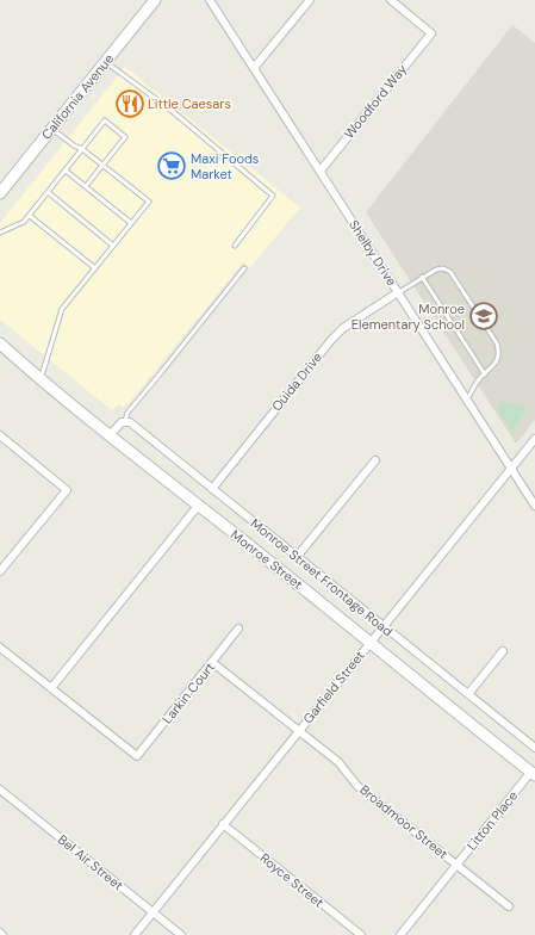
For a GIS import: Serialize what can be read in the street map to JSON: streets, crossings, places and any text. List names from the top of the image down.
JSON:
{
  "streets": {
    "main road": ["California Avenue", "Monroe Street"],
    "street": [
      "Woodford Way",
      "Shelby Drive",
      "Ouida Drive",
      "Monroe Street Frontage Road",
      "Garfield Street",
      "Larkin Court",
      "Litton Place",
      "Broadmoor Street",
      "Bel Air Street",
      "Royce Street"
    ]
  },
  "crossings": [
    ["Woodford Way", "Shelby Drive"],
    ["Shelby Drive", "Ouida Drive"],
    ["Shelby Drive", "Garfield Street"],
    ["Ouida Drive", "Monroe Street Frontage Road"],
    ["Monroe Street", "Garfield Street"],
    ["Monroe Street", "Litton Place"],
    ["Monroe Street Frontage Road", "Garfield Street"],
    ["Garfield Street", "Broadmoor Street"],
    ["Garfield Street", "Bel Air Street"],
    ["Garfield Street", "Royce Street"],
    ["Larkin Court", "Broadmoor Street"],
    ["Litton Place", "Broadmoor Street"]
  ],
  "places": {
    "restaurant": ["Little Caesars"],
    "supermarket": ["Maxi Foods Market"],
    "school or university": ["Monroe Elementary School"]
  }
}
